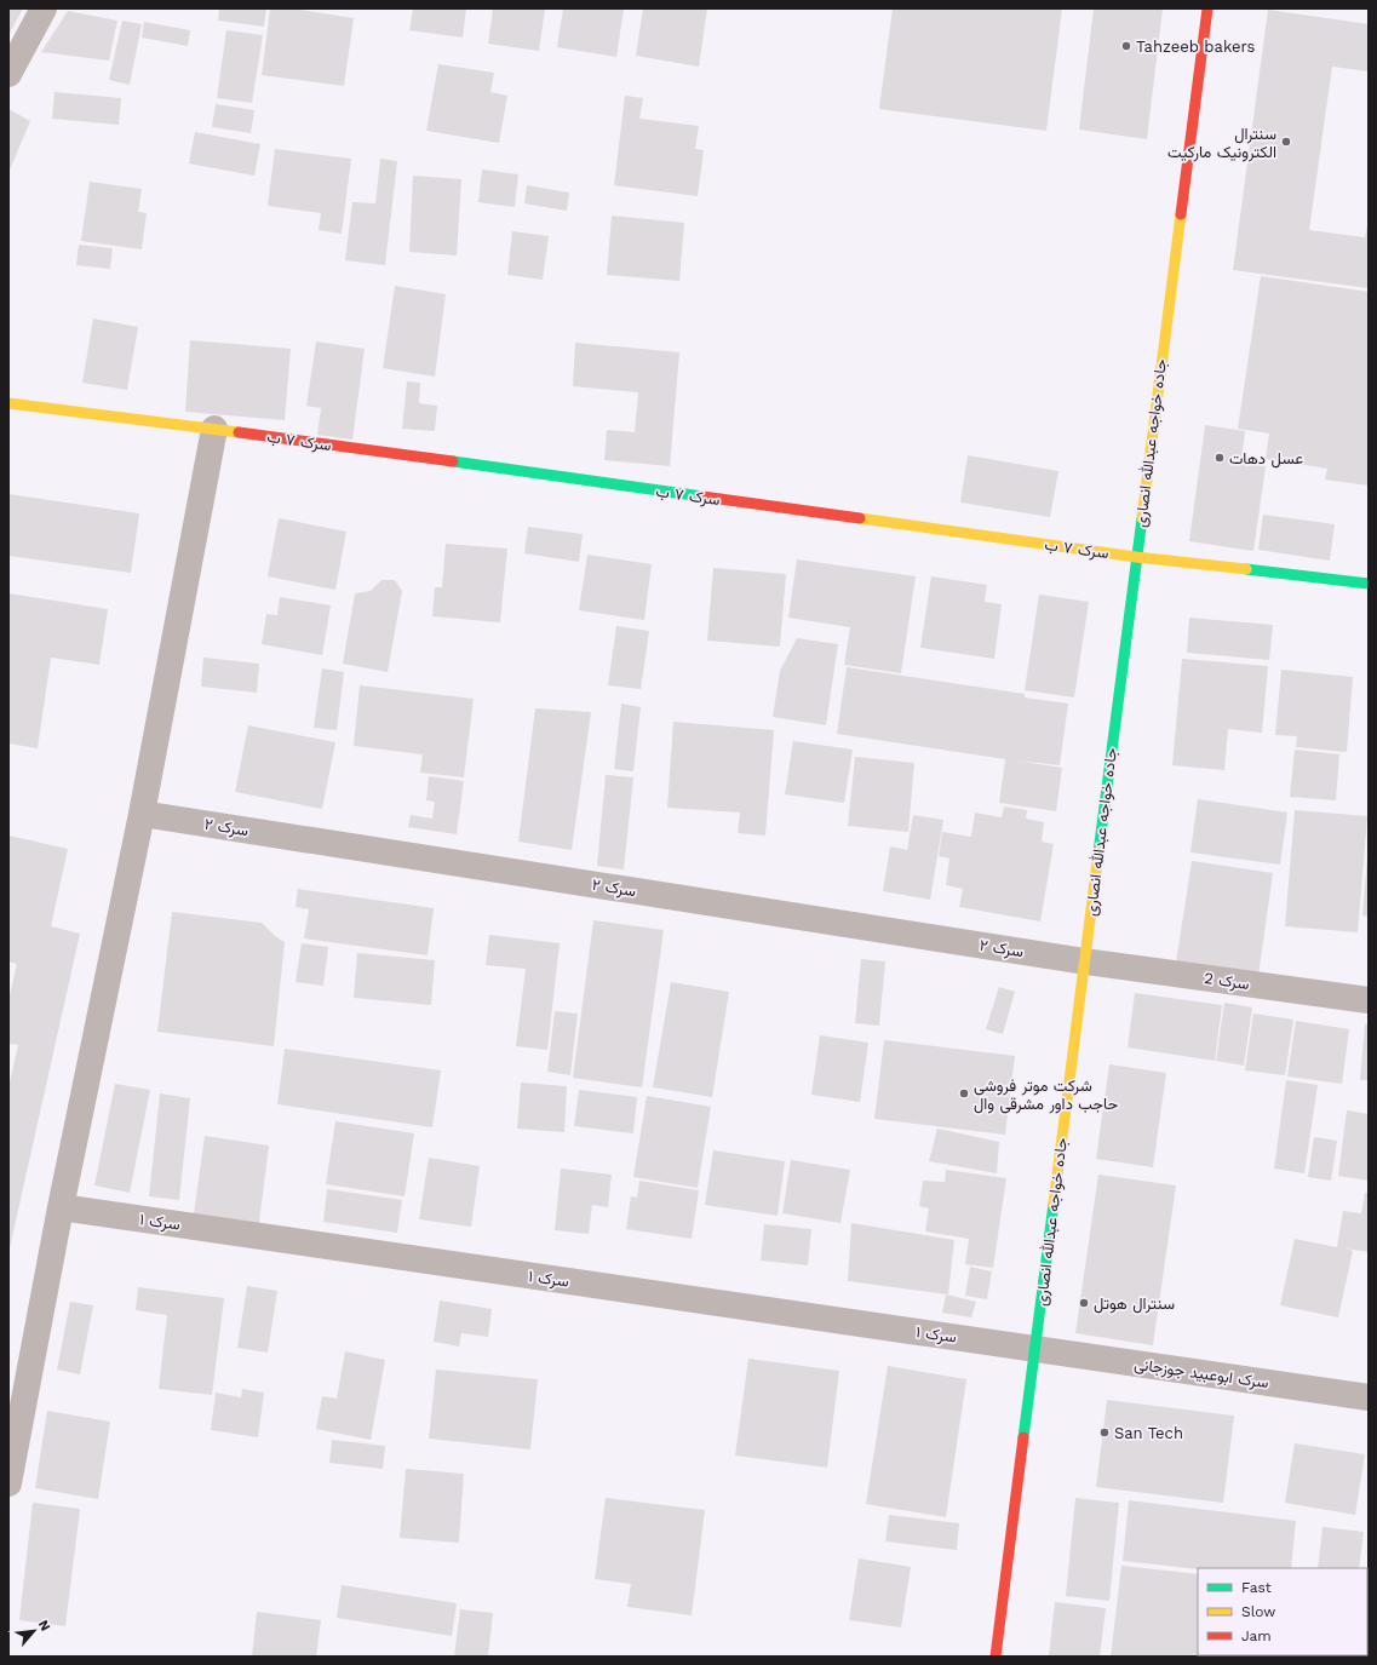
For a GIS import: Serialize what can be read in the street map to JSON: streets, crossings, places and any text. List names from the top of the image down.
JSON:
{
  "streets": {
    "main road": ["سرک ۷ ب", "جاده خواجه عبدالله انصاری"],
    "street": [
      "سرک ۲",
      "سرک 2",
      "سرک ۱",
      "سرک ابوعبید جوزجانی"
    ]
  },
  "crossings": [
    ["سرک ۷ ب", "جاده خواجه عبدالله انصاری"],
    ["جاده خواجه عبدالله انصاری", "سرک ۲"],
    ["جاده خواجه عبدالله انصاری", "سرک 2"],
    ["جاده خواجه عبدالله انصاری", "سرک ۱"],
    ["جاده خواجه عبدالله انصاری", "سرک ابوعبید جوزجانی"],
    ["سرک ۲", "سرک 2"],
    ["سرک ۱", "سرک ابوعبید جوزجانی"]
  ],
  "places": [
    "Tahzeeb bakers",
    "سنترال الکترونیک مارکیت",
    "عسل دهات",
    "شرکت موتر فروشی حاجب داور مشرقی وال",
    "سنترال هوتل",
    "San Tech"
  ],
  "legend": ["Fast", "Slow", "Jam"],
  "north": "top right"
}
